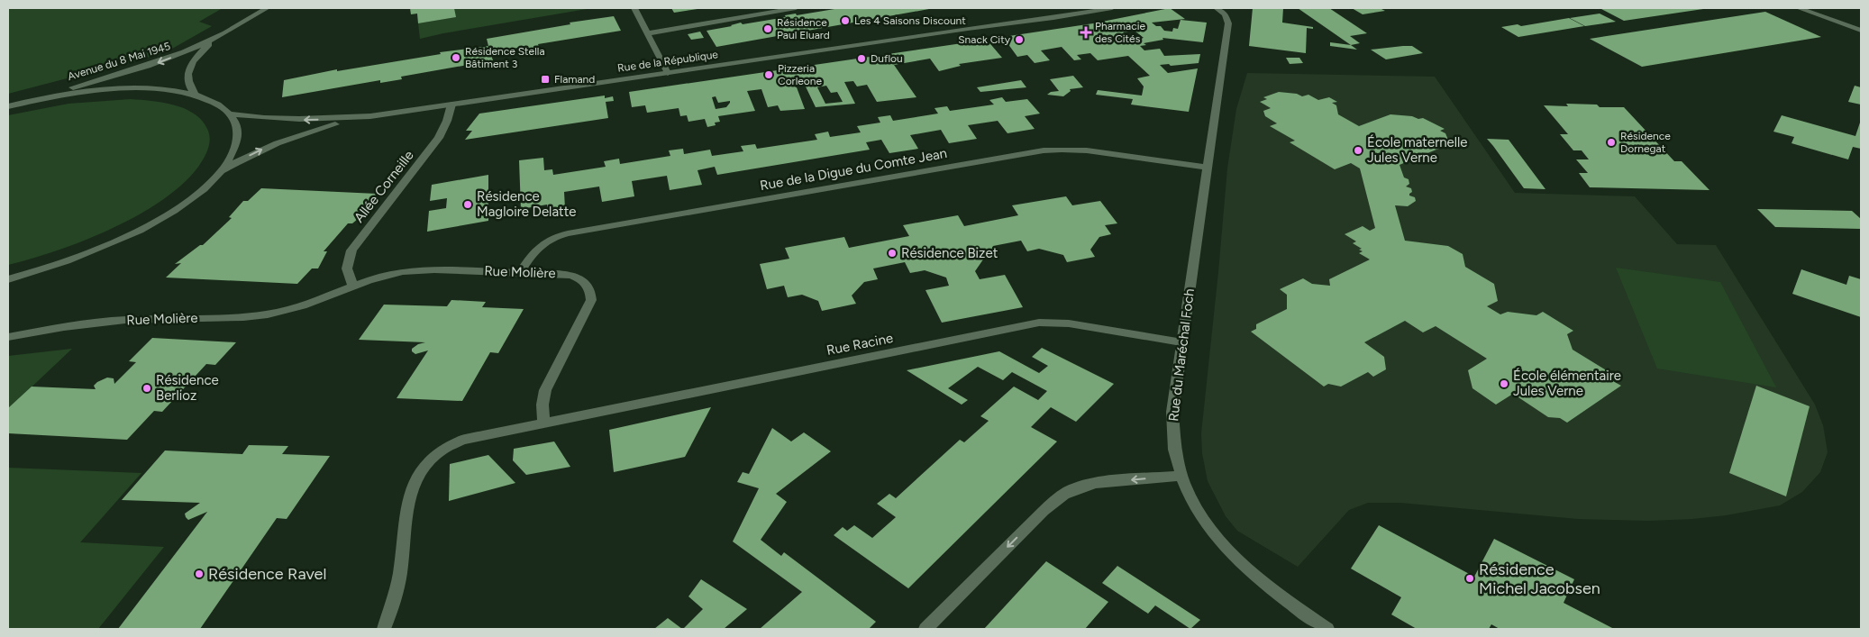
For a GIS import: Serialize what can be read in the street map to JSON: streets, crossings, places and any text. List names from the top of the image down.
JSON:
{
  "streets": {
    "street": [
      "Avenue du 8 Mai 1945",
      "Rue de la République",
      "Rue de la Digue du Comte Jean",
      "Allée Corneille",
      "Rue Molière",
      "Rue Racine",
      "Rue du Maréchal Foch"
    ]
  },
  "crossings": [
    ["Rue de la République", "Allée Corneille"],
    ["Rue de la Digue du Comte Jean", "Rue Molière"],
    ["Rue de la Digue du Comte Jean", "Rue du Maréchal Foch"],
    ["Allée Corneille", "Rue Molière"],
    ["Rue Molière", "Rue Racine"],
    ["Rue Racine", "Rue du Maréchal Foch"]
  ],
  "places": {
    "other": [
      "Les 4 Saisons Discount",
      "Résidence Paul Eluard",
      "Snack City",
      "Résidence Stella Bâtiment 3",
      "Duflou",
      "Pizzeria Corleone",
      "Résidence Dornegat",
      "École maternelle Jules Verne",
      "Résidence Magloire Delatte",
      "Résidence Bizet",
      "École élémentaire Jules Verne",
      "Résidence Berlioz",
      "Résidence Ravel",
      "Résidence Michel Jacobsen"
    ],
    "health": ["Pharmacie des Cités"],
    "transit": ["Flamand"]
  }
}
